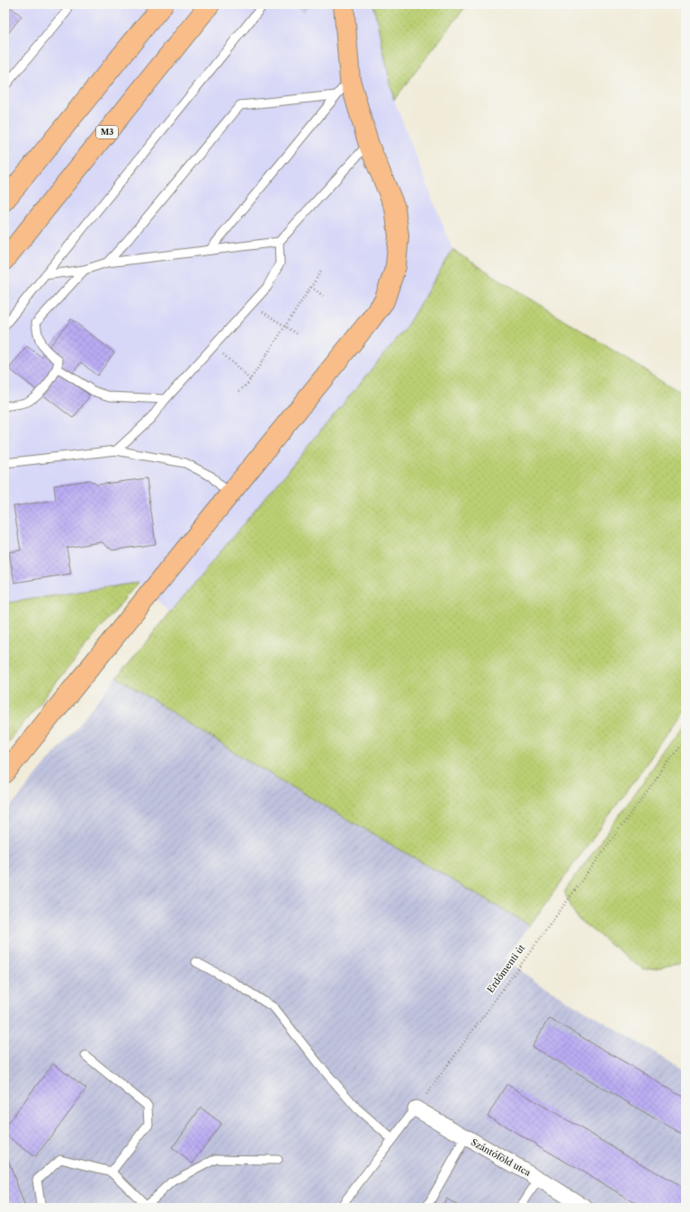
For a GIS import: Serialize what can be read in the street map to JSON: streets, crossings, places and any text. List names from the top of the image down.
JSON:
{
  "streets": {
    "highway": ["M3"],
    "street": ["Szántóföld utca"],
    "path": ["Erdőmenti út"]
  },
  "crossings": [
    ["Erdőmenti út", "Szántóföld utca"]
  ]
}
